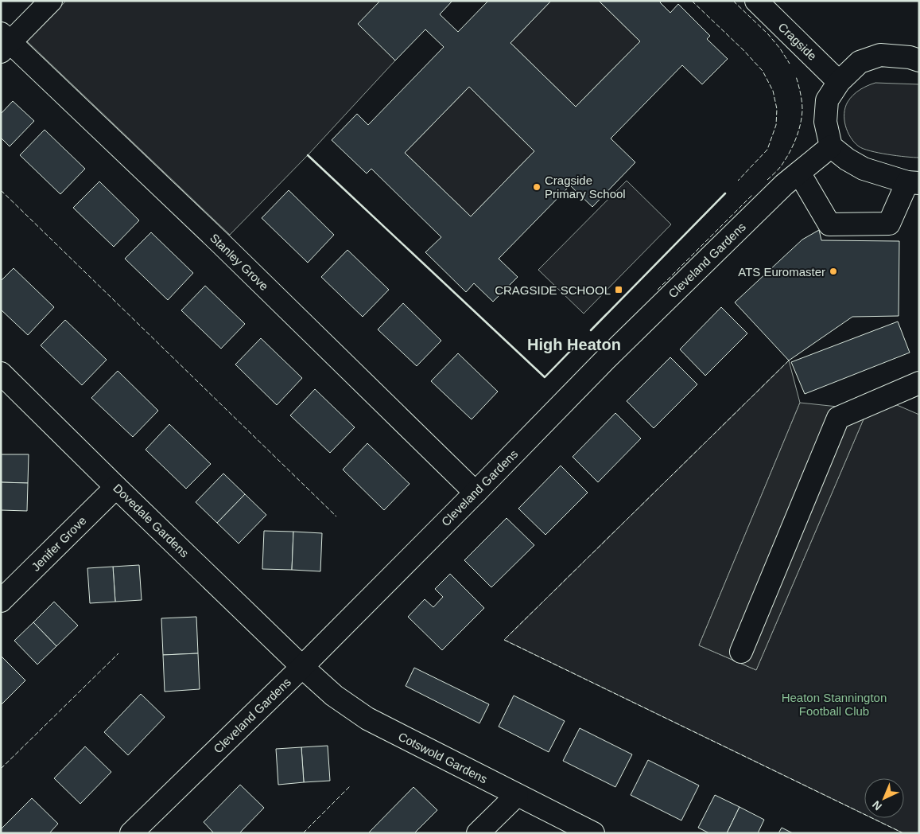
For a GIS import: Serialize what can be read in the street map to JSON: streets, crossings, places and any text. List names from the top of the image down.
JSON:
{
  "streets": {
    "street": [
      "Cragside",
      "Cleveland Gardens",
      "Stanley Grove",
      "Dovedale Gardens",
      "Jenifer Grove",
      "Cotswold Gardens"
    ]
  },
  "crossings": [
    ["Cleveland Gardens", "Stanley Grove"],
    ["Cleveland Gardens", "Dovedale Gardens"],
    ["Cleveland Gardens", "Cotswold Gardens"],
    ["Dovedale Gardens", "Jenifer Grove"],
    ["Dovedale Gardens", "Cotswold Gardens"]
  ],
  "districts": ["High Heaton"],
  "parks": ["Heaton Stannington Football Club"],
  "places": {
    "other": ["Cragside Primary School", "ATS Euromaster"],
    "transit": ["CRAGSIDE SCHOOL"]
  },
  "north": "bottom left"
}
